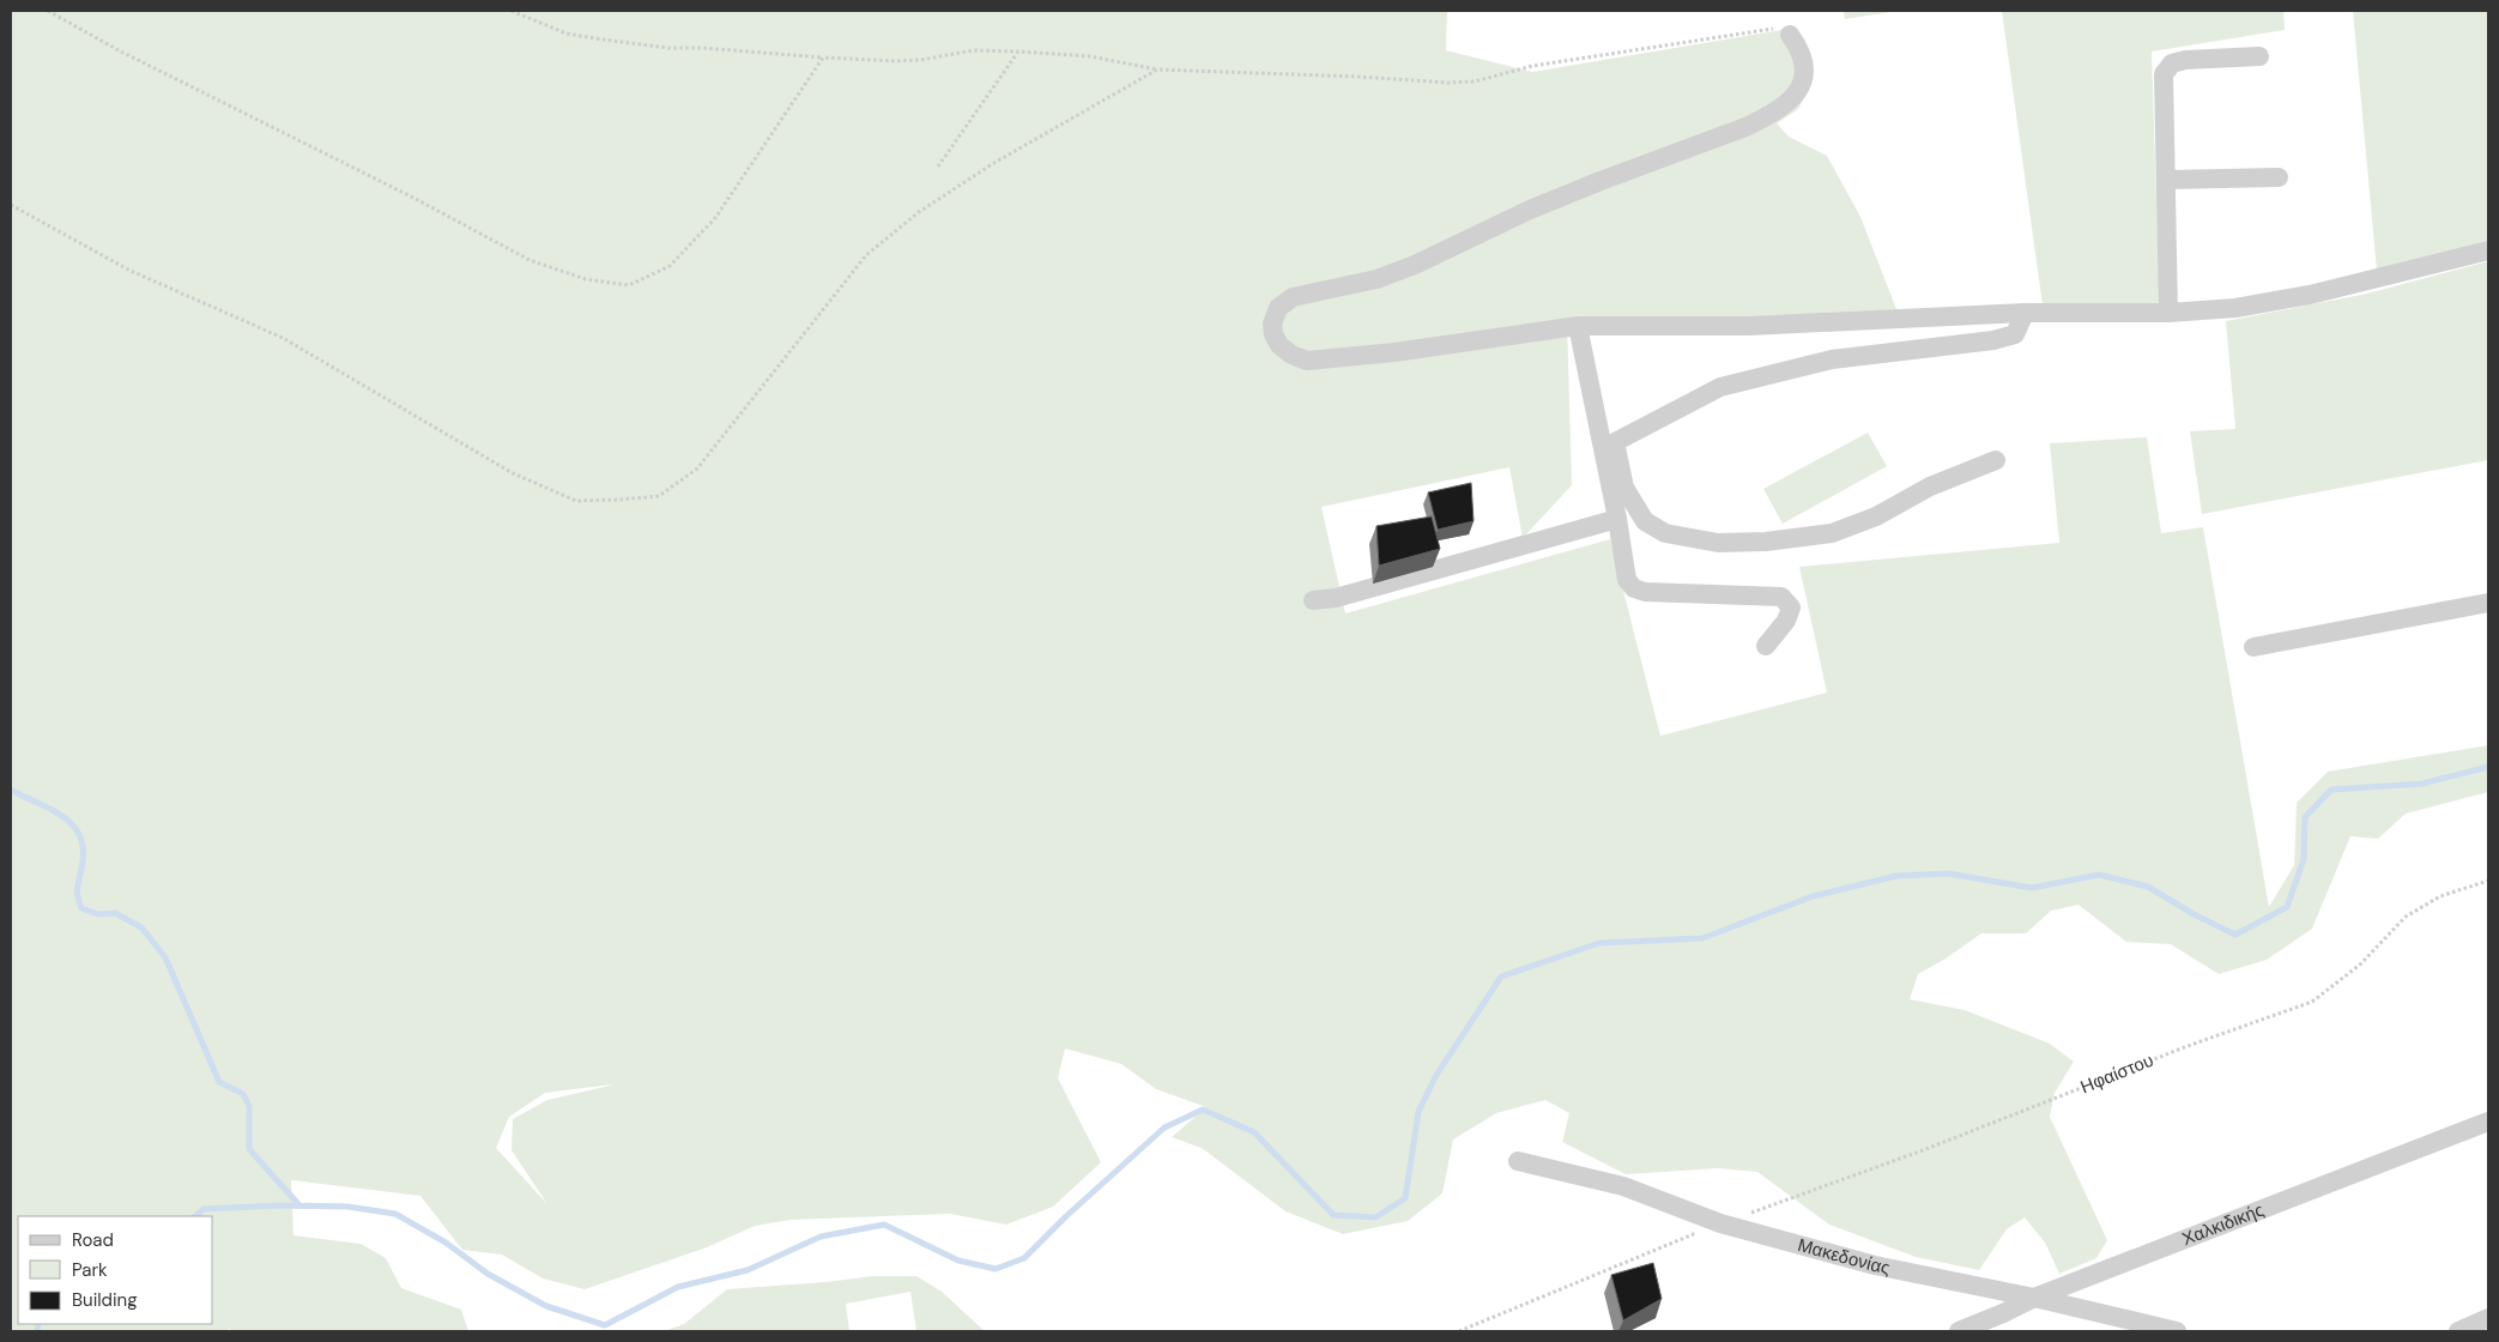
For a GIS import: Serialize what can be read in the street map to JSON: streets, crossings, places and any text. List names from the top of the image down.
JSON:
{
  "streets": {
    "street": ["Χαλκιδικής", "Μακεδονίας"],
    "path": ["Ηφαίστου"]
  },
  "crossings": [
    ["Ηφαίστου", "Μακεδονίας"],
    ["Χαλκιδικής", "Μακεδονίας"]
  ],
  "legend": ["Road", "Park", "Building"]
}
